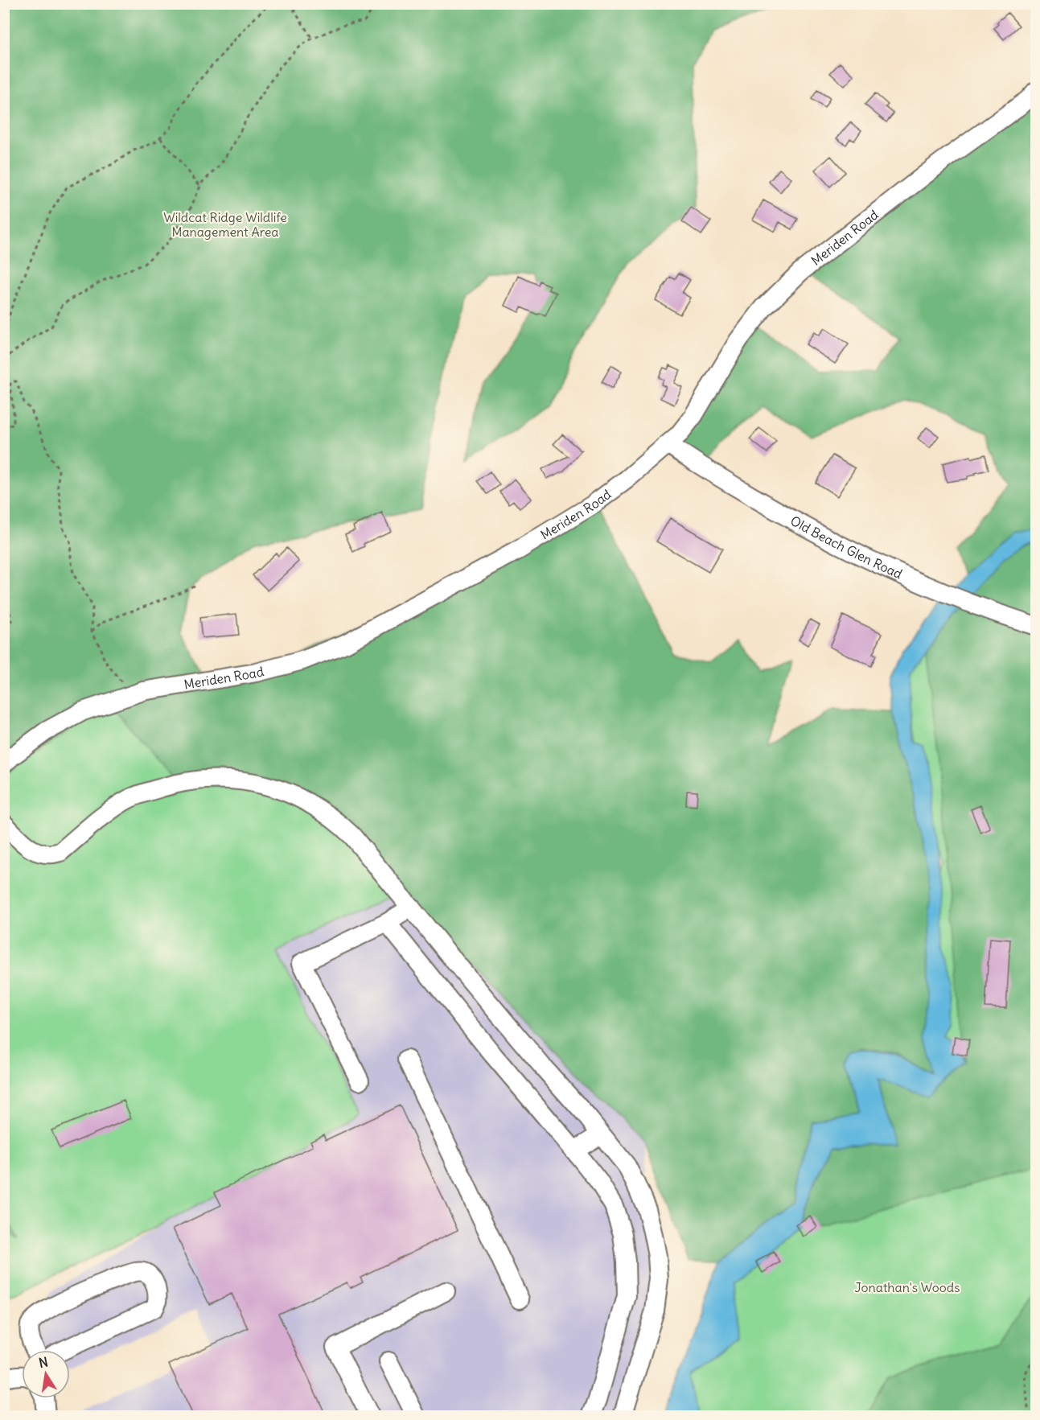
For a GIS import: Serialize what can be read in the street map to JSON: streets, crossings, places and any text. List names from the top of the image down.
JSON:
{
  "streets": {
    "street": ["Meriden Road", "Old Beach Glen Road"]
  },
  "crossings": [
    ["Meriden Road", "Old Beach Glen Road"]
  ],
  "parks": ["Wildcat Ridge Wildlife Management Area", "Jonathan's Woods"],
  "north": "top"
}
